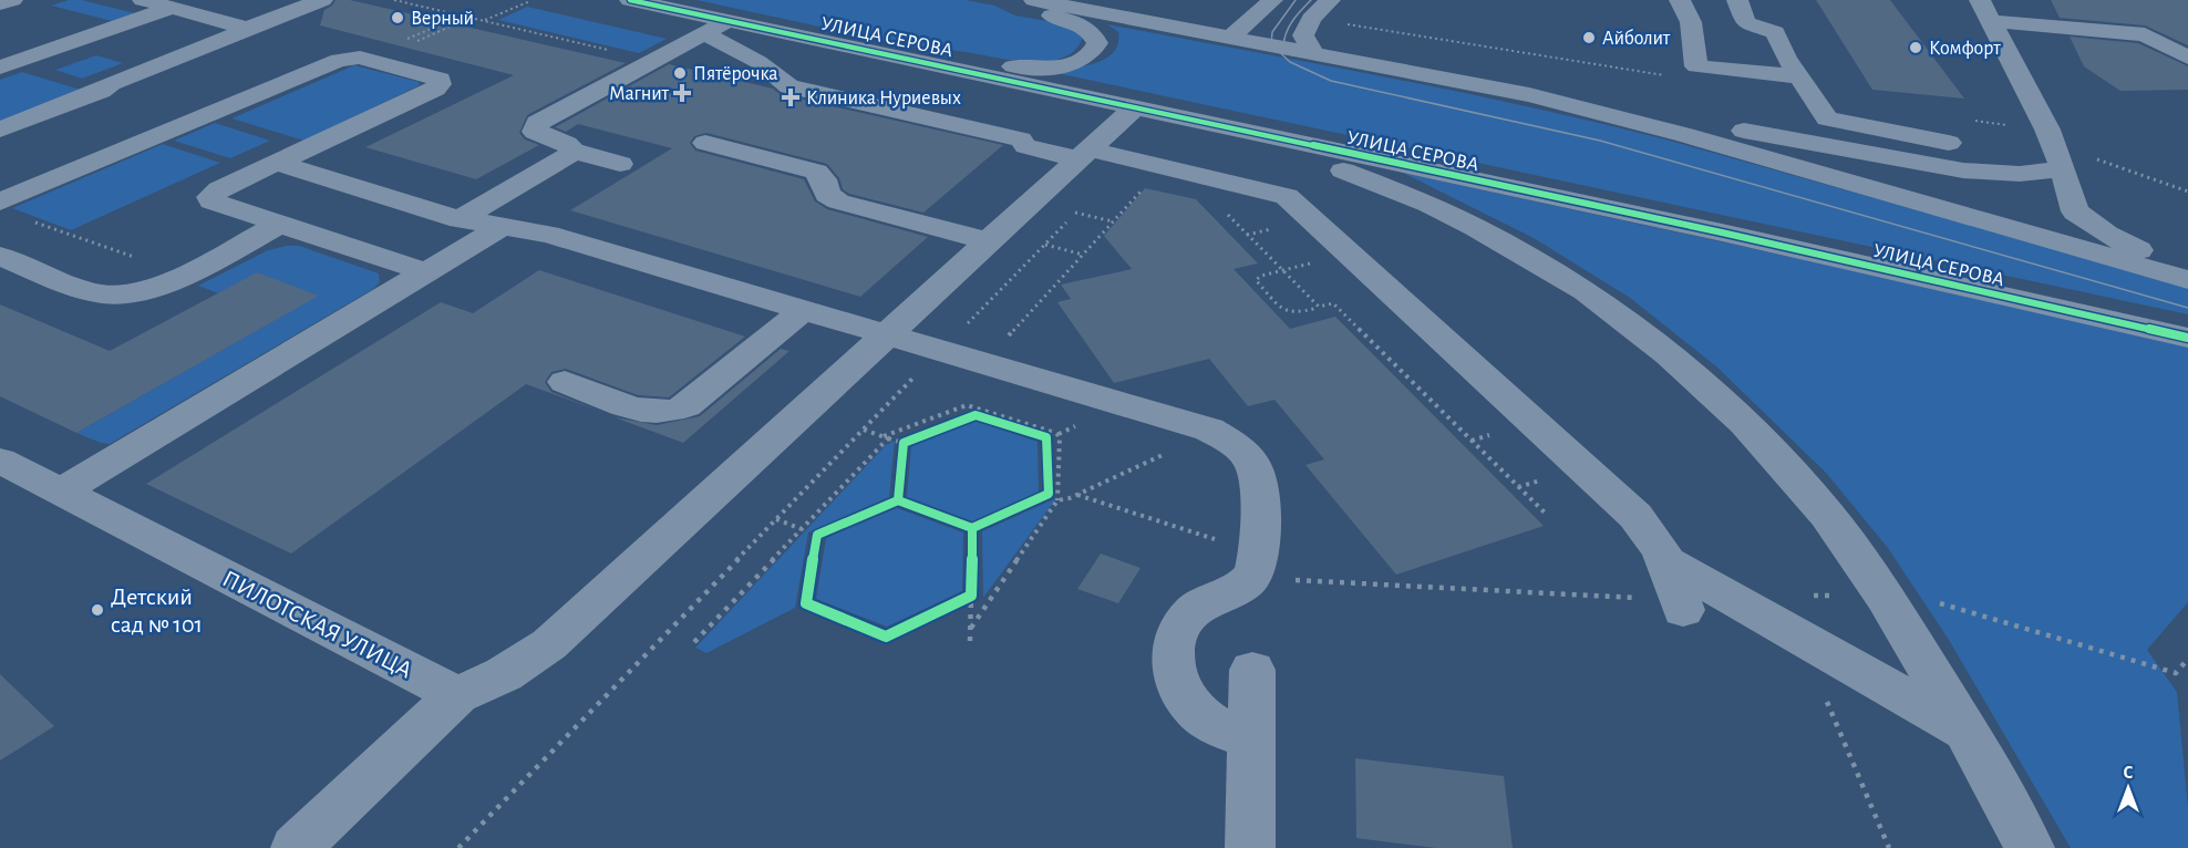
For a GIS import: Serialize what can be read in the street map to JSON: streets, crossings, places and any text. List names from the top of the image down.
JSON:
{
  "streets": {
    "street": ["УЛИЦА СЕРОВА", "ПИЛОТСКАЯ УЛИЦА"]
  },
  "places": {
    "other": [
      "Верный",
      "Айболит",
      "Комфорт",
      "Пятёрочка",
      "Детский сад № 101"
    ],
    "health": ["Магнит", "Клиника Нуриевых"]
  },
  "north": "top"
}
